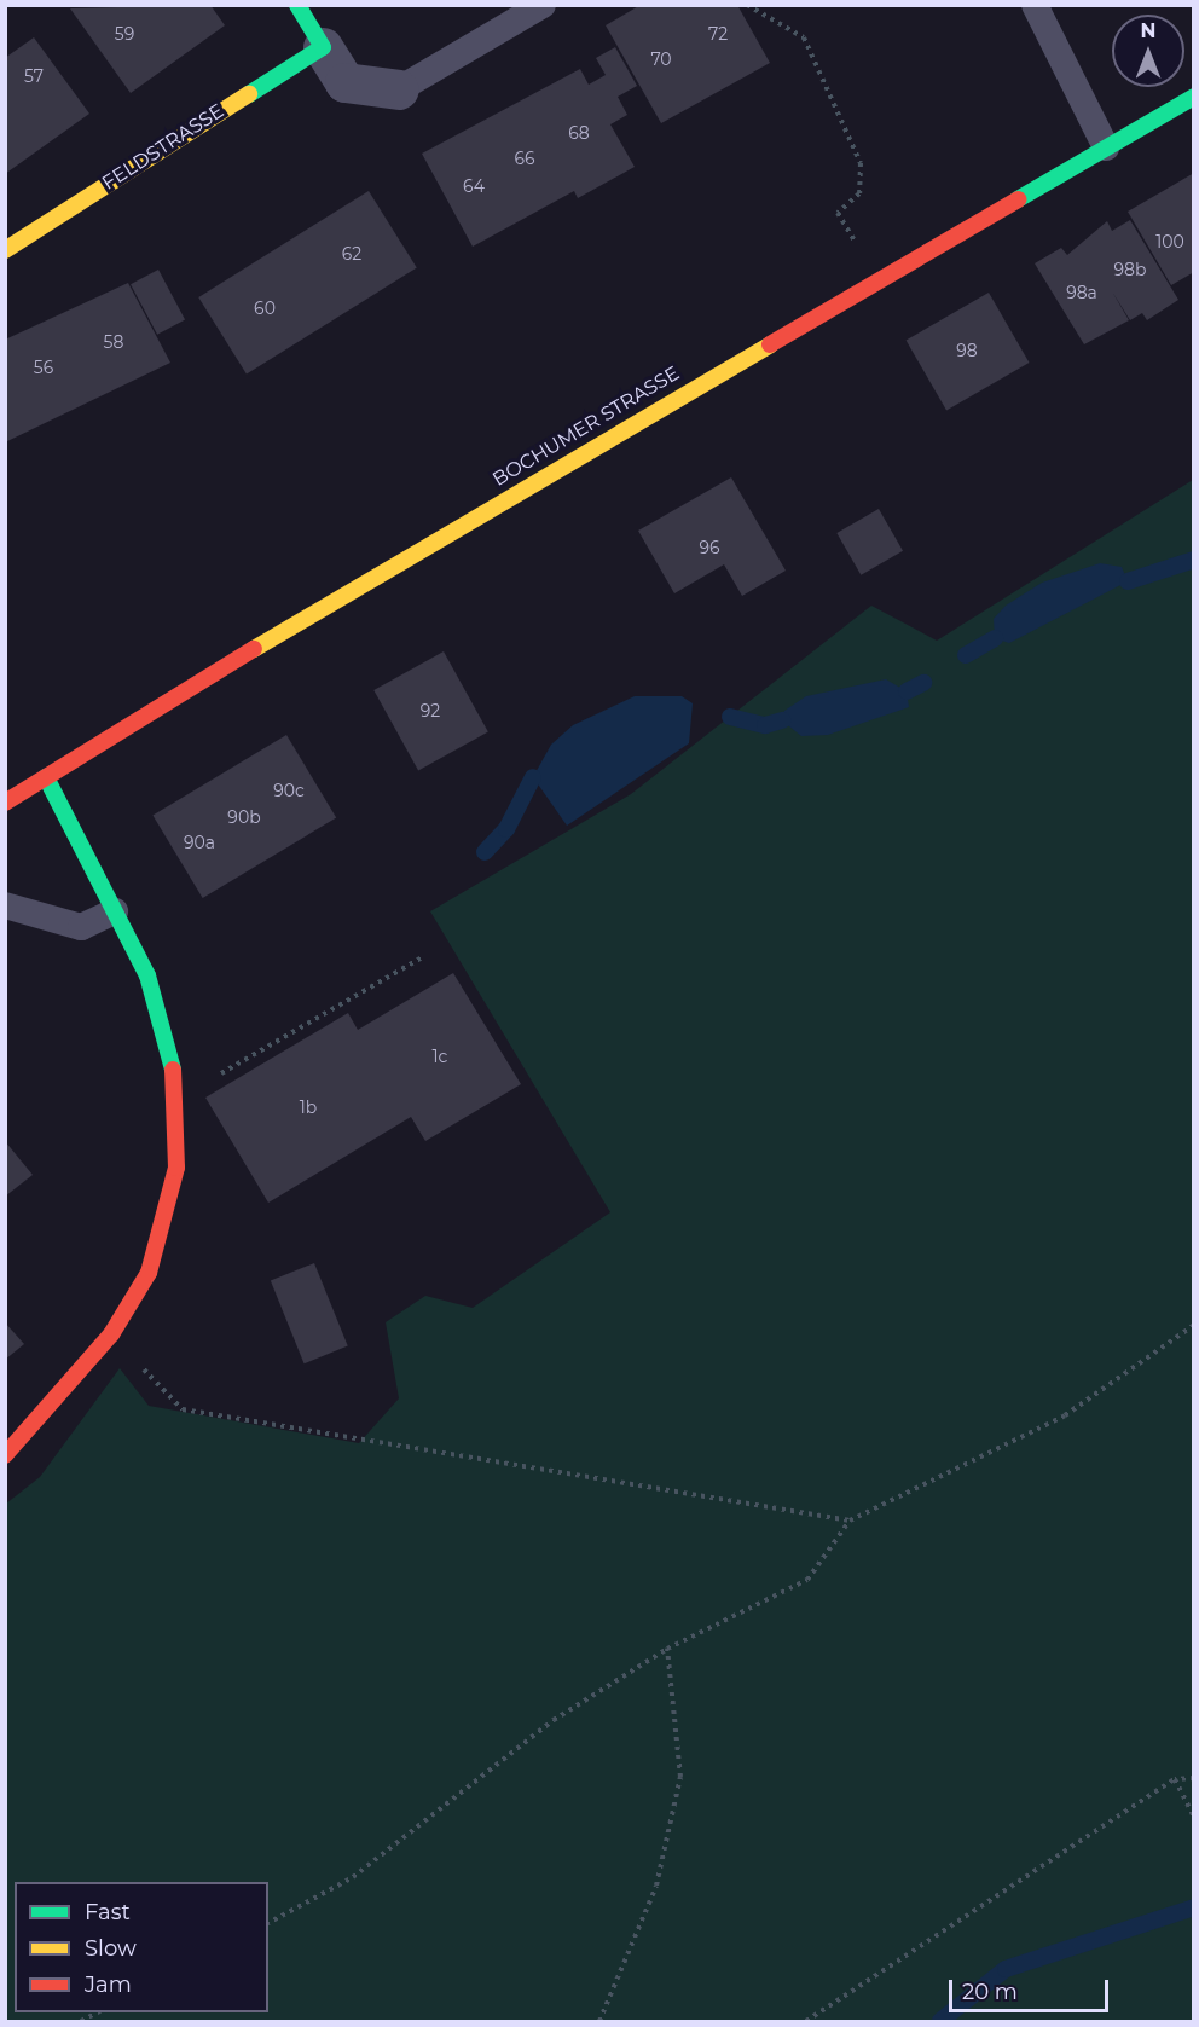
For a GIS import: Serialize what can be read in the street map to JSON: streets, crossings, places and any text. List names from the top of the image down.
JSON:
{
  "streets": {
    "main road": ["FELDSTRASSE", "BOCHUMER STRASSE"]
  },
  "house_numbers": [
    "59",
    "72",
    "70",
    "57",
    "68",
    "66",
    "64",
    "100",
    "62",
    "98b",
    "98a",
    "60",
    "58",
    "98",
    "56",
    "96",
    "92",
    "90c",
    "90b",
    "90a",
    "1c",
    "1b"
  ],
  "legend": ["Fast", "Slow", "Jam"],
  "scale_bar": "20 m",
  "north": "top"
}
